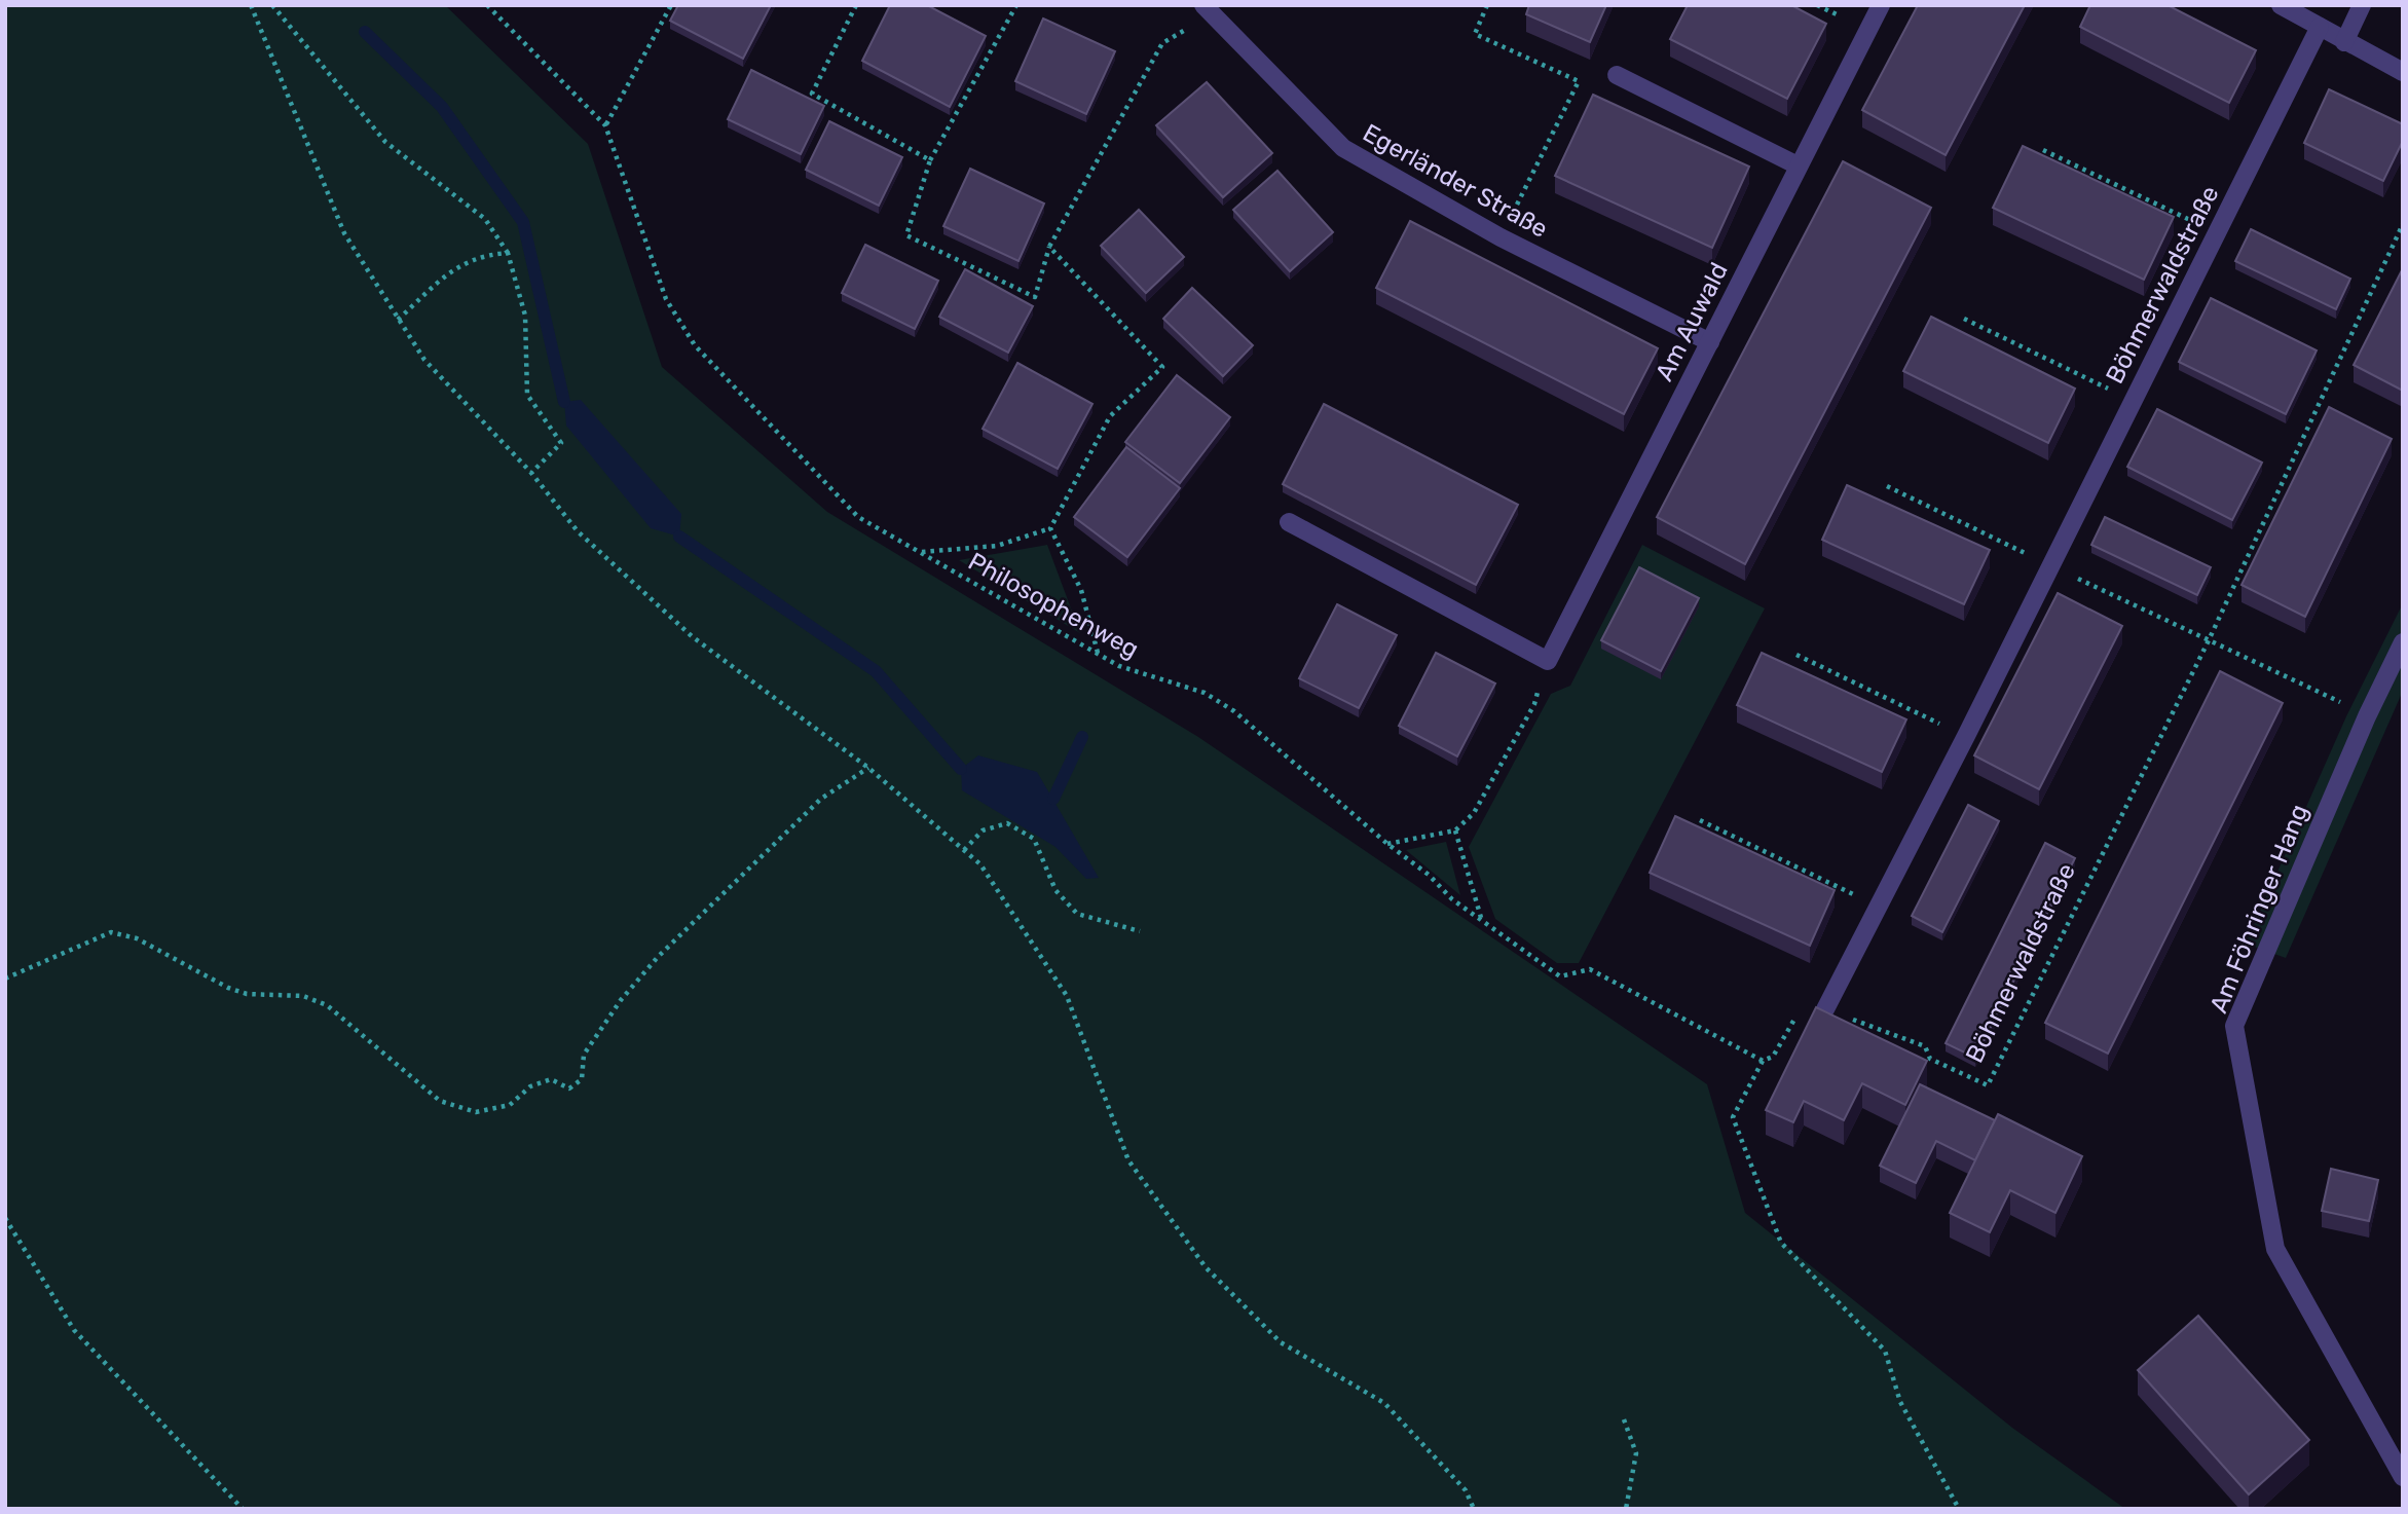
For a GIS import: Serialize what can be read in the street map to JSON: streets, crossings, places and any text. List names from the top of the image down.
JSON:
{
  "streets": {
    "street": [
      "Egerländer Straße",
      "Böhmerwaldstraße",
      "Am Auwald",
      "Am Föhringer Hang"
    ],
    "path": ["Philosophenweg"]
  },
  "crossings": [
    ["Egerländer Straße", "Am Auwald"]
  ]
}
